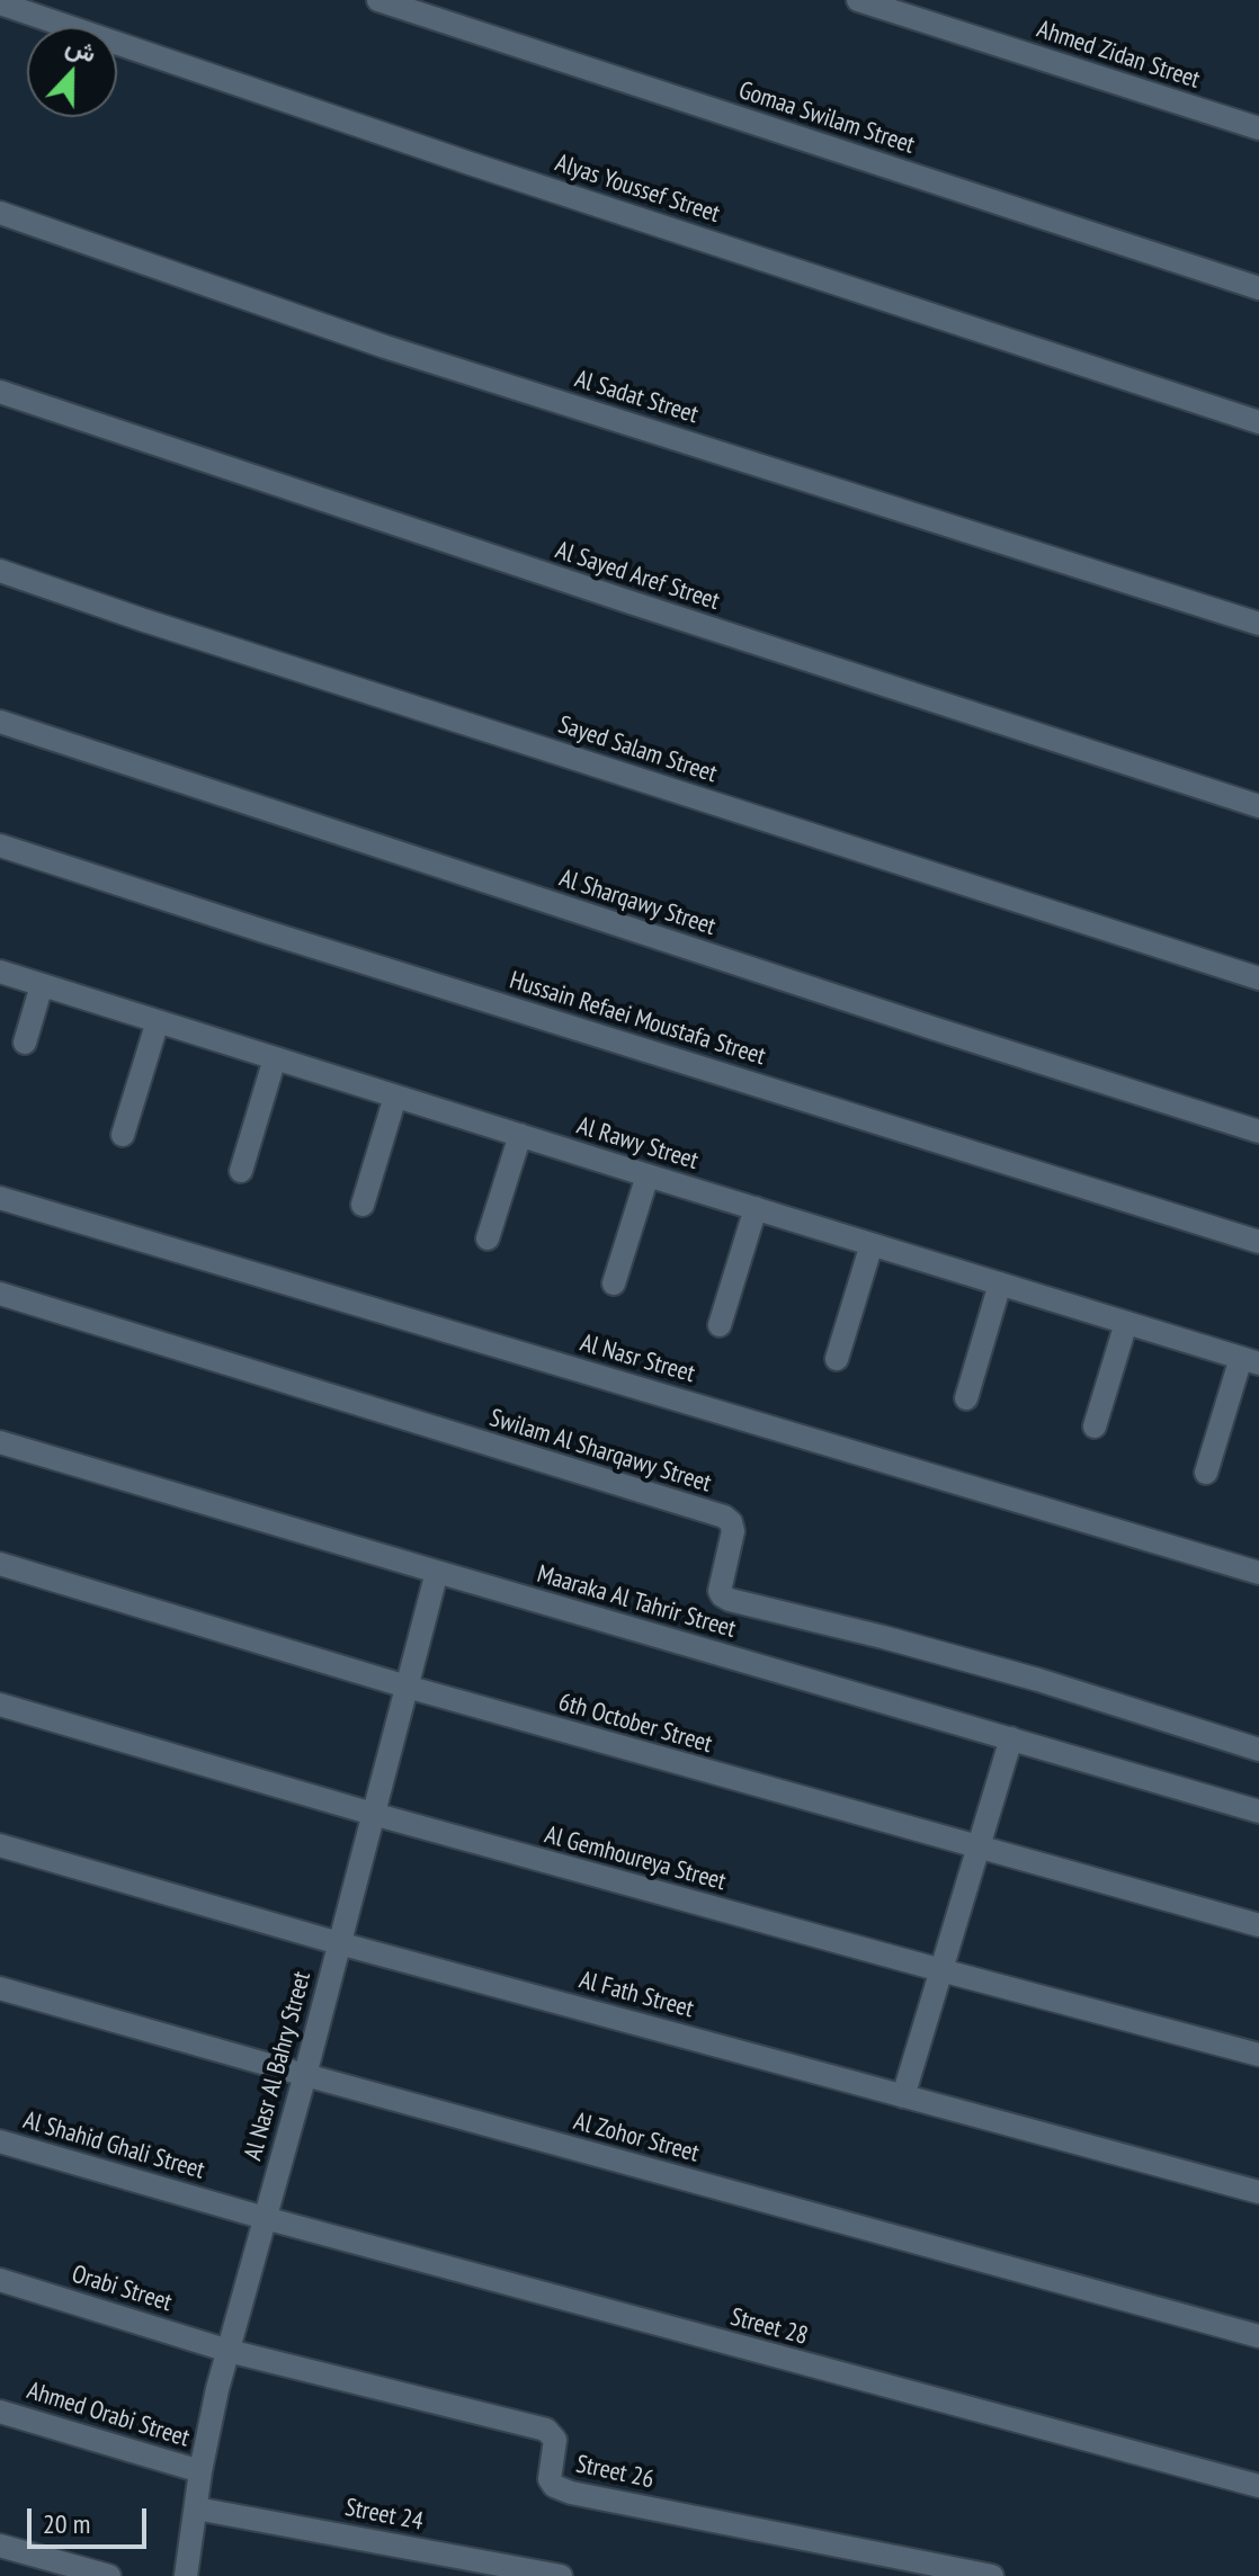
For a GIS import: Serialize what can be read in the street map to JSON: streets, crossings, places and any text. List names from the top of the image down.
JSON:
{
  "streets": {
    "street": [
      "Ahmed Zidan Street",
      "Gomaa Swilam Street",
      "Alyas Youssef Street",
      "Al Sadat Street",
      "Al Sayed Aref Street",
      "Sayed Salam Street",
      "Al Sharqawy Street",
      "Hussain Refaei Moustafa Street",
      "Al Rawy Street",
      "Al Nasr Street",
      "Swilam Al Sharqawy Street",
      "Maaraka Al Tahrir Street",
      "6th October Street",
      "Al Gemhoureya Street",
      "Al Fath Street",
      "Al Nasr Al Bahry Street",
      "Al Zohor Street",
      "Al Shahid Ghali Street",
      "Orabi Street",
      "Street 28",
      "Ahmed Orabi Street",
      "Street 26",
      "Street 24"
    ]
  },
  "crossings": [
    ["Maaraka Al Tahrir Street", "Al Nasr Al Bahry Street"],
    ["6th October Street", "Al Nasr Al Bahry Street"],
    ["Al Gemhoureya Street", "Al Nasr Al Bahry Street"],
    ["Al Fath Street", "Al Nasr Al Bahry Street"],
    ["Al Nasr Al Bahry Street", "Al Zohor Street"],
    ["Al Nasr Al Bahry Street", "Al Shahid Ghali Street"],
    ["Al Nasr Al Bahry Street", "Orabi Street"],
    ["Al Nasr Al Bahry Street", "Street 28"],
    ["Al Nasr Al Bahry Street", "Ahmed Orabi Street"],
    ["Al Nasr Al Bahry Street", "Street 26"],
    ["Al Nasr Al Bahry Street", "Street 24"],
    ["Al Shahid Ghali Street", "Street 28"],
    ["Orabi Street", "Street 26"]
  ],
  "scale_bar": "20 m",
  "north": "top"
}
